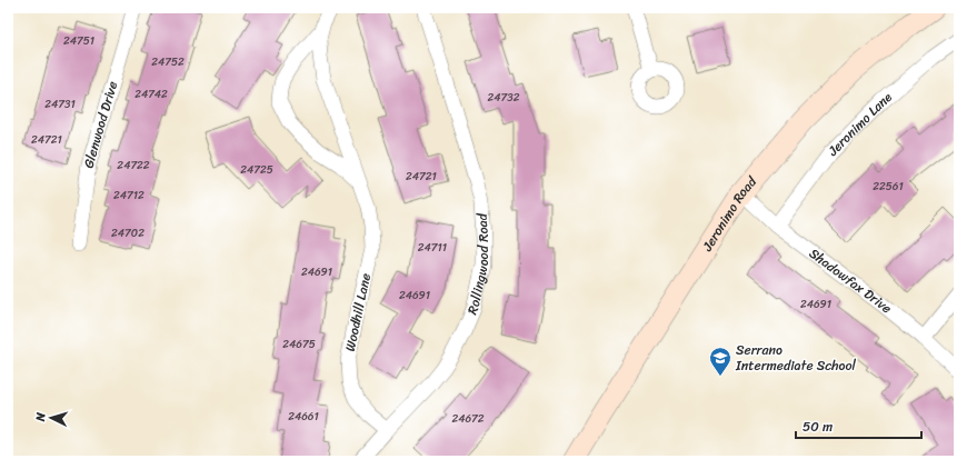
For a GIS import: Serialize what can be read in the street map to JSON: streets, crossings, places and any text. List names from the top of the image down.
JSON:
{
  "streets": {
    "main road": ["Jeronimo Road"],
    "street": [
      "Jeronimo Lane",
      "Glenwood Drive",
      "Rollingwood Road",
      "Shadowfax Drive",
      "Woodhill Lane"
    ]
  },
  "crossings": [
    ["Jeronimo Lane", "Shadowfax Drive"],
    ["Jeronimo Road", "Shadowfax Drive"],
    ["Rollingwood Road", "Woodhill Lane"]
  ],
  "places": {
    "school or university": ["Serrano Intermediate School"]
  },
  "house_numbers": [
    "24751",
    "24752",
    "24742",
    "24732",
    "24731",
    "24721",
    "24722",
    "24725",
    "24721",
    "22561",
    "24712",
    "24702",
    "24711",
    "24691",
    "24691",
    "24691",
    "24675",
    "24661",
    "24672"
  ],
  "scale_bar": "50 m",
  "north": "left"
}
